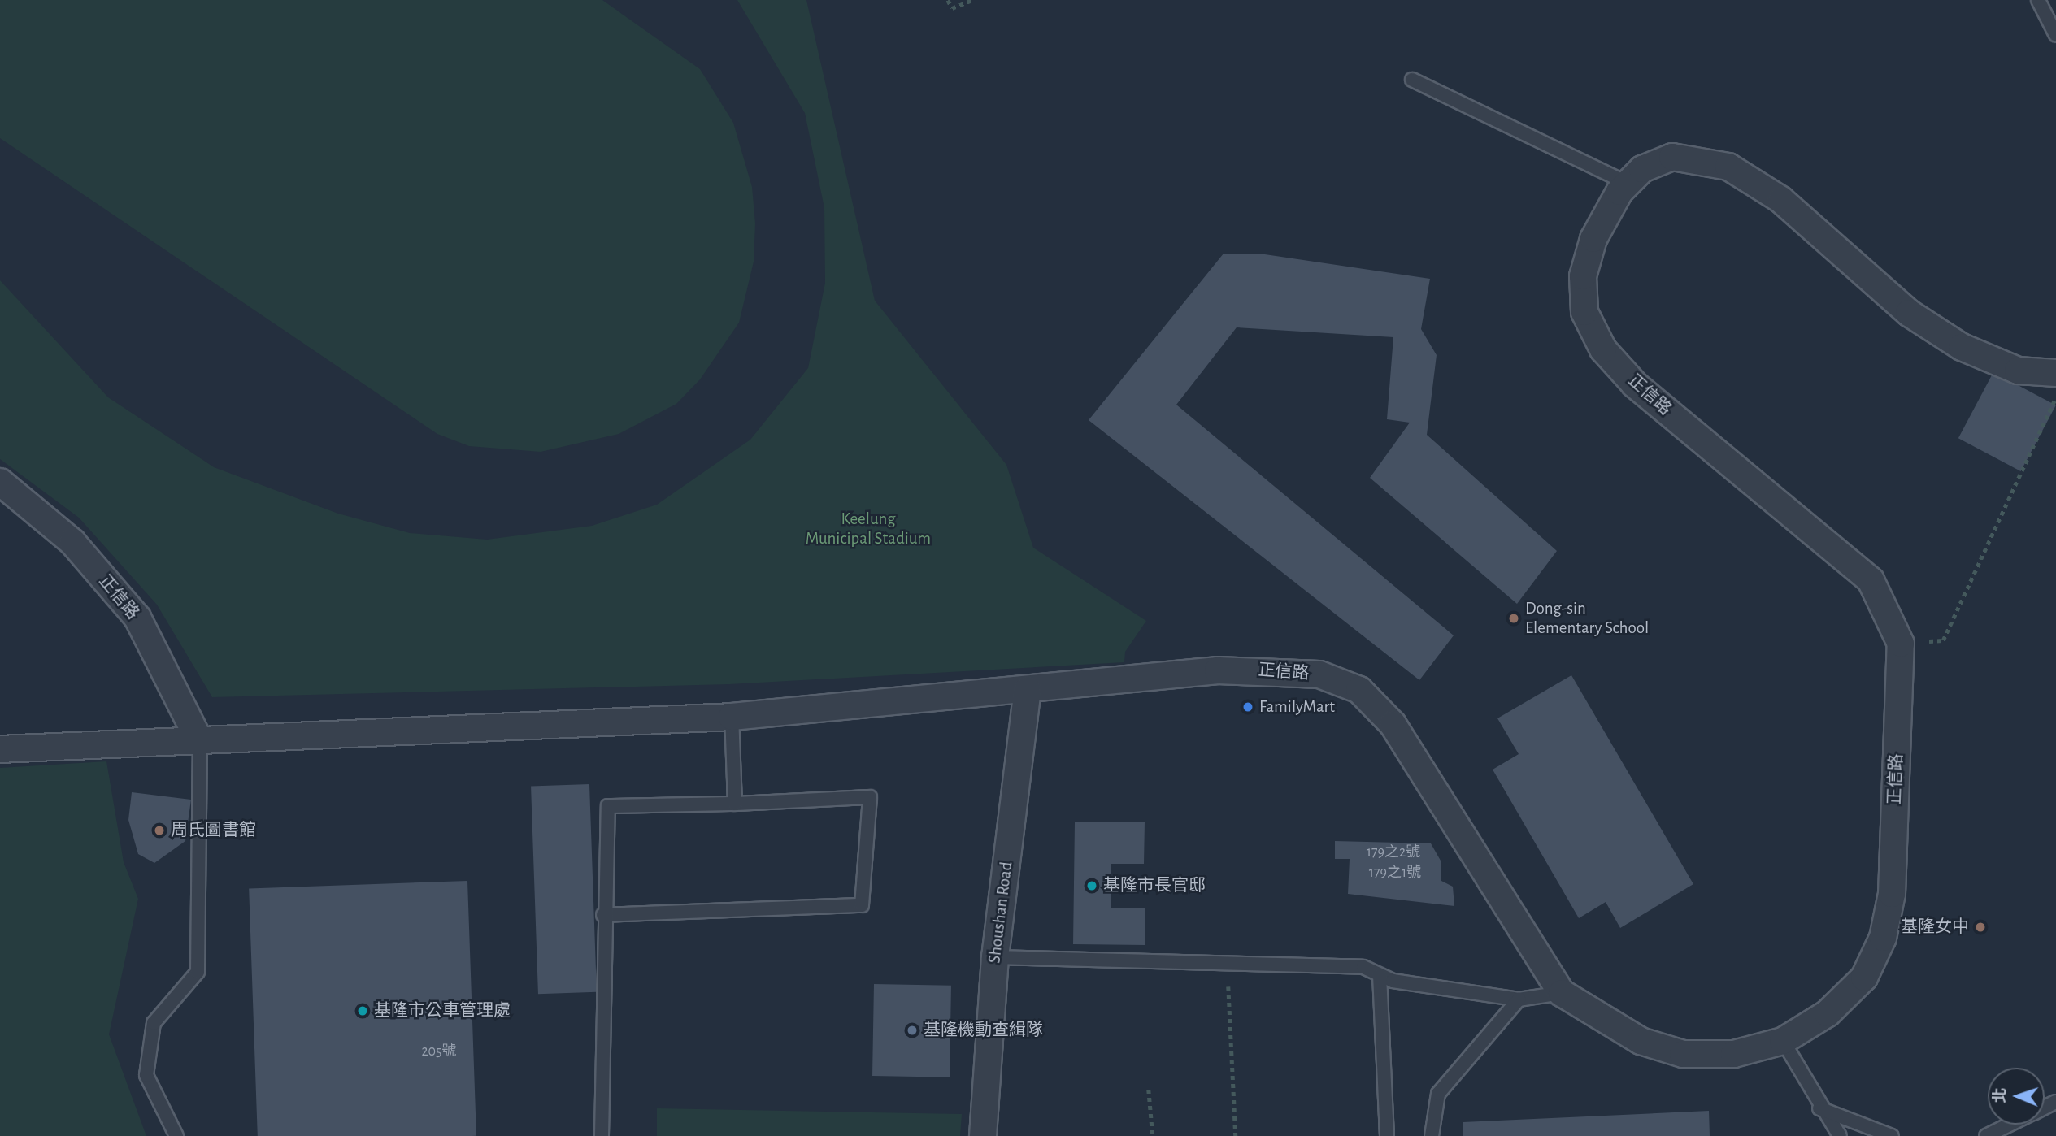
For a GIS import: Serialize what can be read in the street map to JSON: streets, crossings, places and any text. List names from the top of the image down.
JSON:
{
  "streets": {
    "street": ["正信路", "Shoushan Road"]
  },
  "crossings": [
    ["正信路", "Shoushan Road"]
  ],
  "parks": ["Keelung Municipal Stadium"],
  "places": [
    "Dong-sin Elementary School",
    "FamilyMart",
    "周氏圖書館",
    "基隆市長官邸",
    "基隆女中",
    "基隆市公車管理處",
    "基隆機動查緝隊"
  ],
  "house_numbers": ["179之2號", "179之1號", "205號"],
  "north": "left"
}
